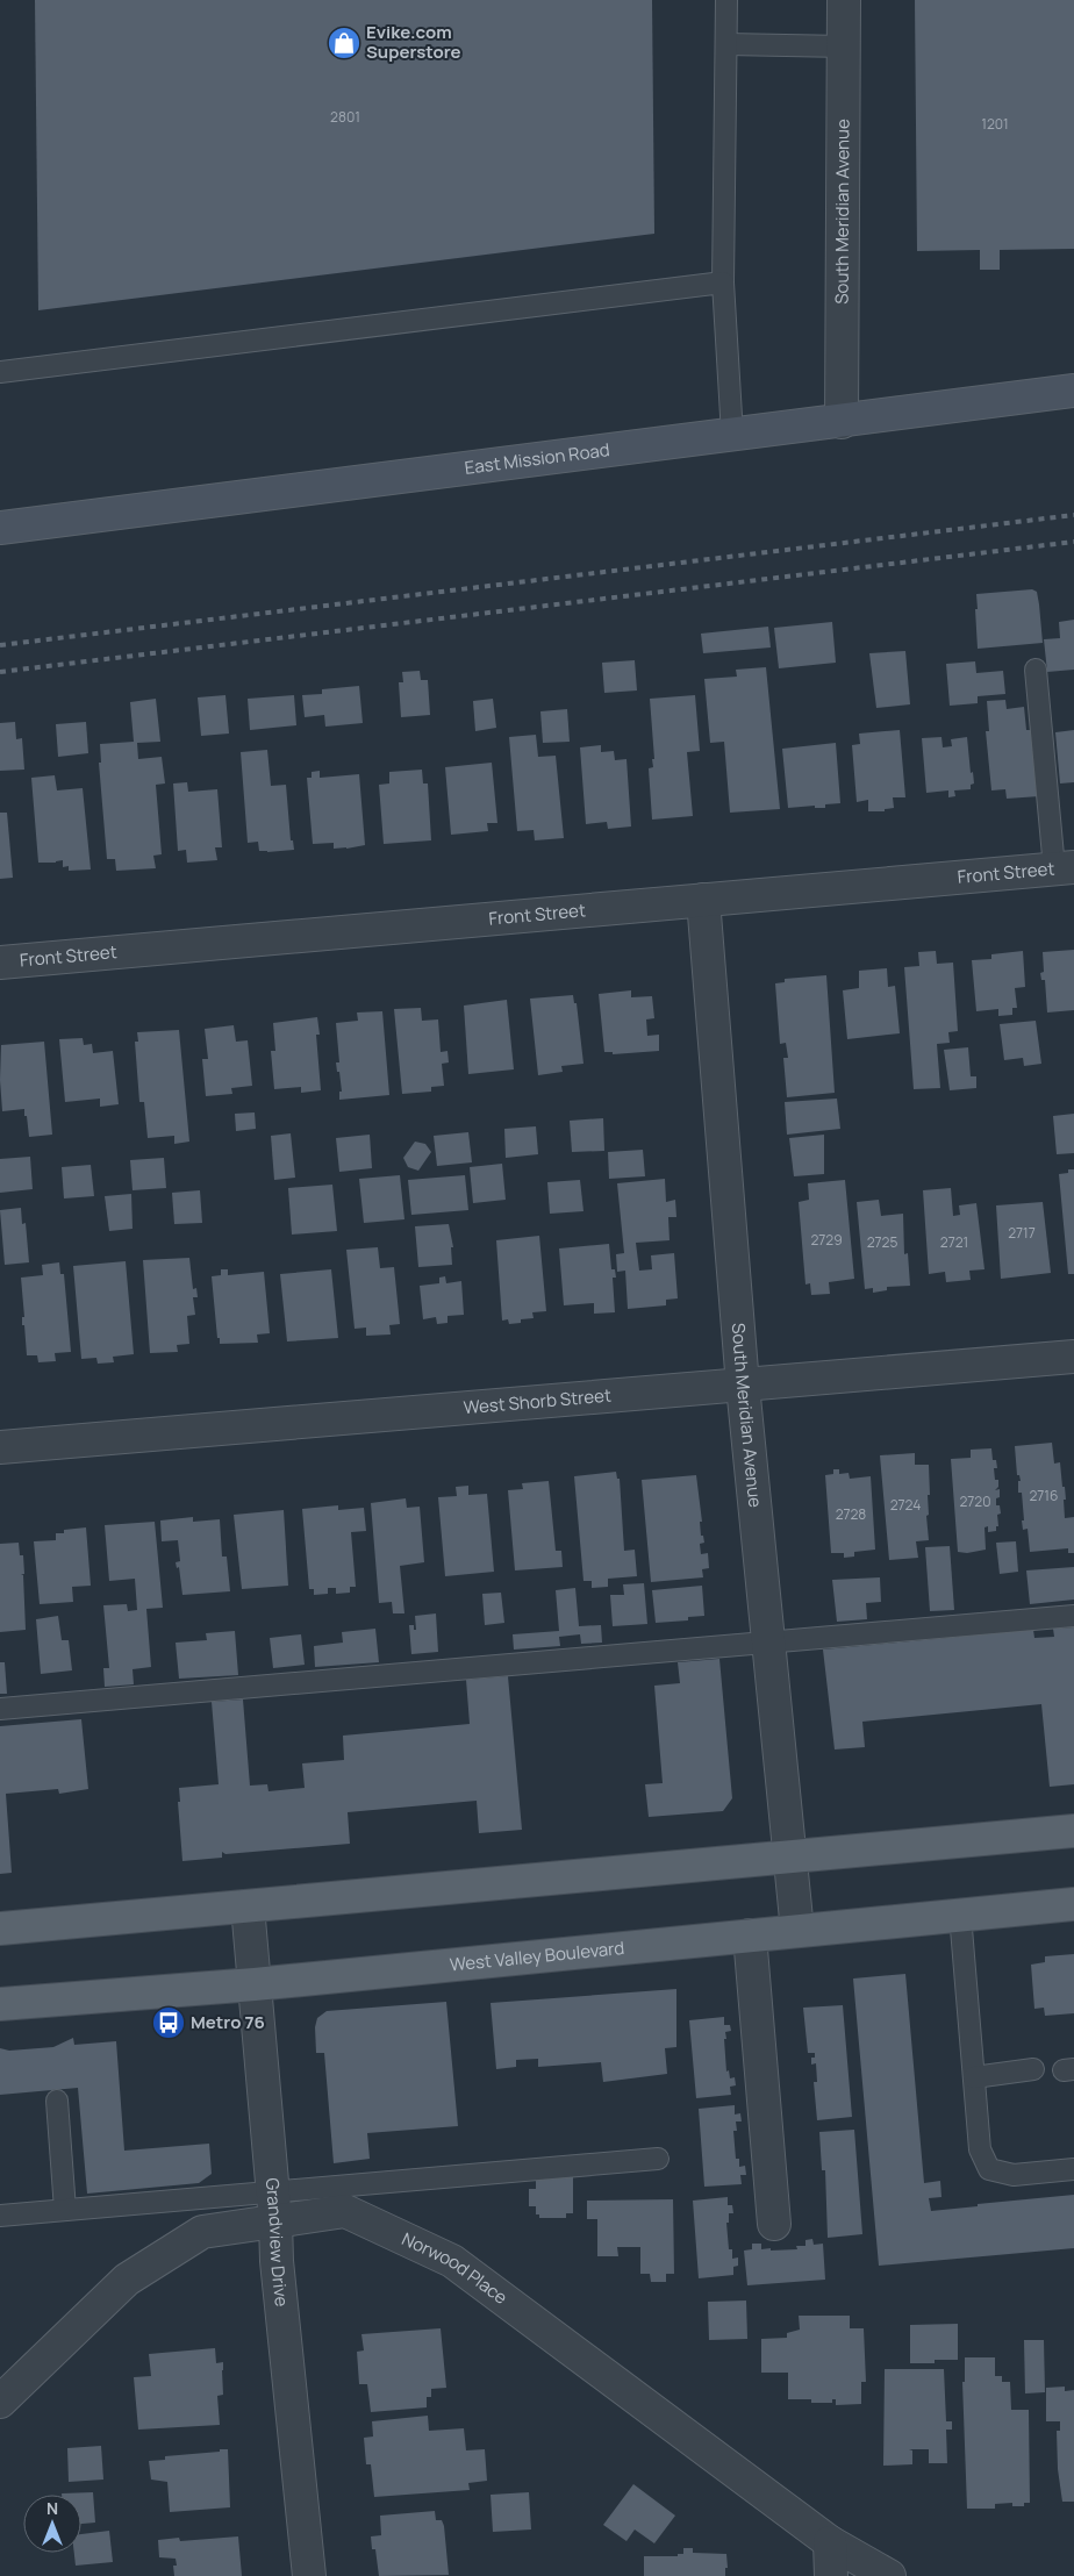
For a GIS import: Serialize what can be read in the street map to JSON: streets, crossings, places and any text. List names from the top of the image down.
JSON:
{
  "streets": {
    "main road": ["East Mission Road", "West Valley Boulevard"],
    "street": [
      "South Meridian Avenue",
      "Front Street",
      "West Shorb Street",
      "Grandview Drive",
      "Norwood Place"
    ]
  },
  "crossings": [
    ["South Meridian Avenue", "East Mission Road"],
    ["South Meridian Avenue", "Front Street"],
    ["South Meridian Avenue", "West Shorb Street"],
    ["South Meridian Avenue", "West Valley Boulevard"],
    ["West Valley Boulevard", "Grandview Drive"],
    ["Grandview Drive", "Norwood Place"]
  ],
  "places": {
    "shop": ["Evike.com Superstore"],
    "bus stop": ["Metro 76"]
  },
  "house_numbers": [
    "2801",
    "1201",
    "2717",
    "2729",
    "2725",
    "2721",
    "2716",
    "2720",
    "2724",
    "2728"
  ],
  "north": "top"
}
